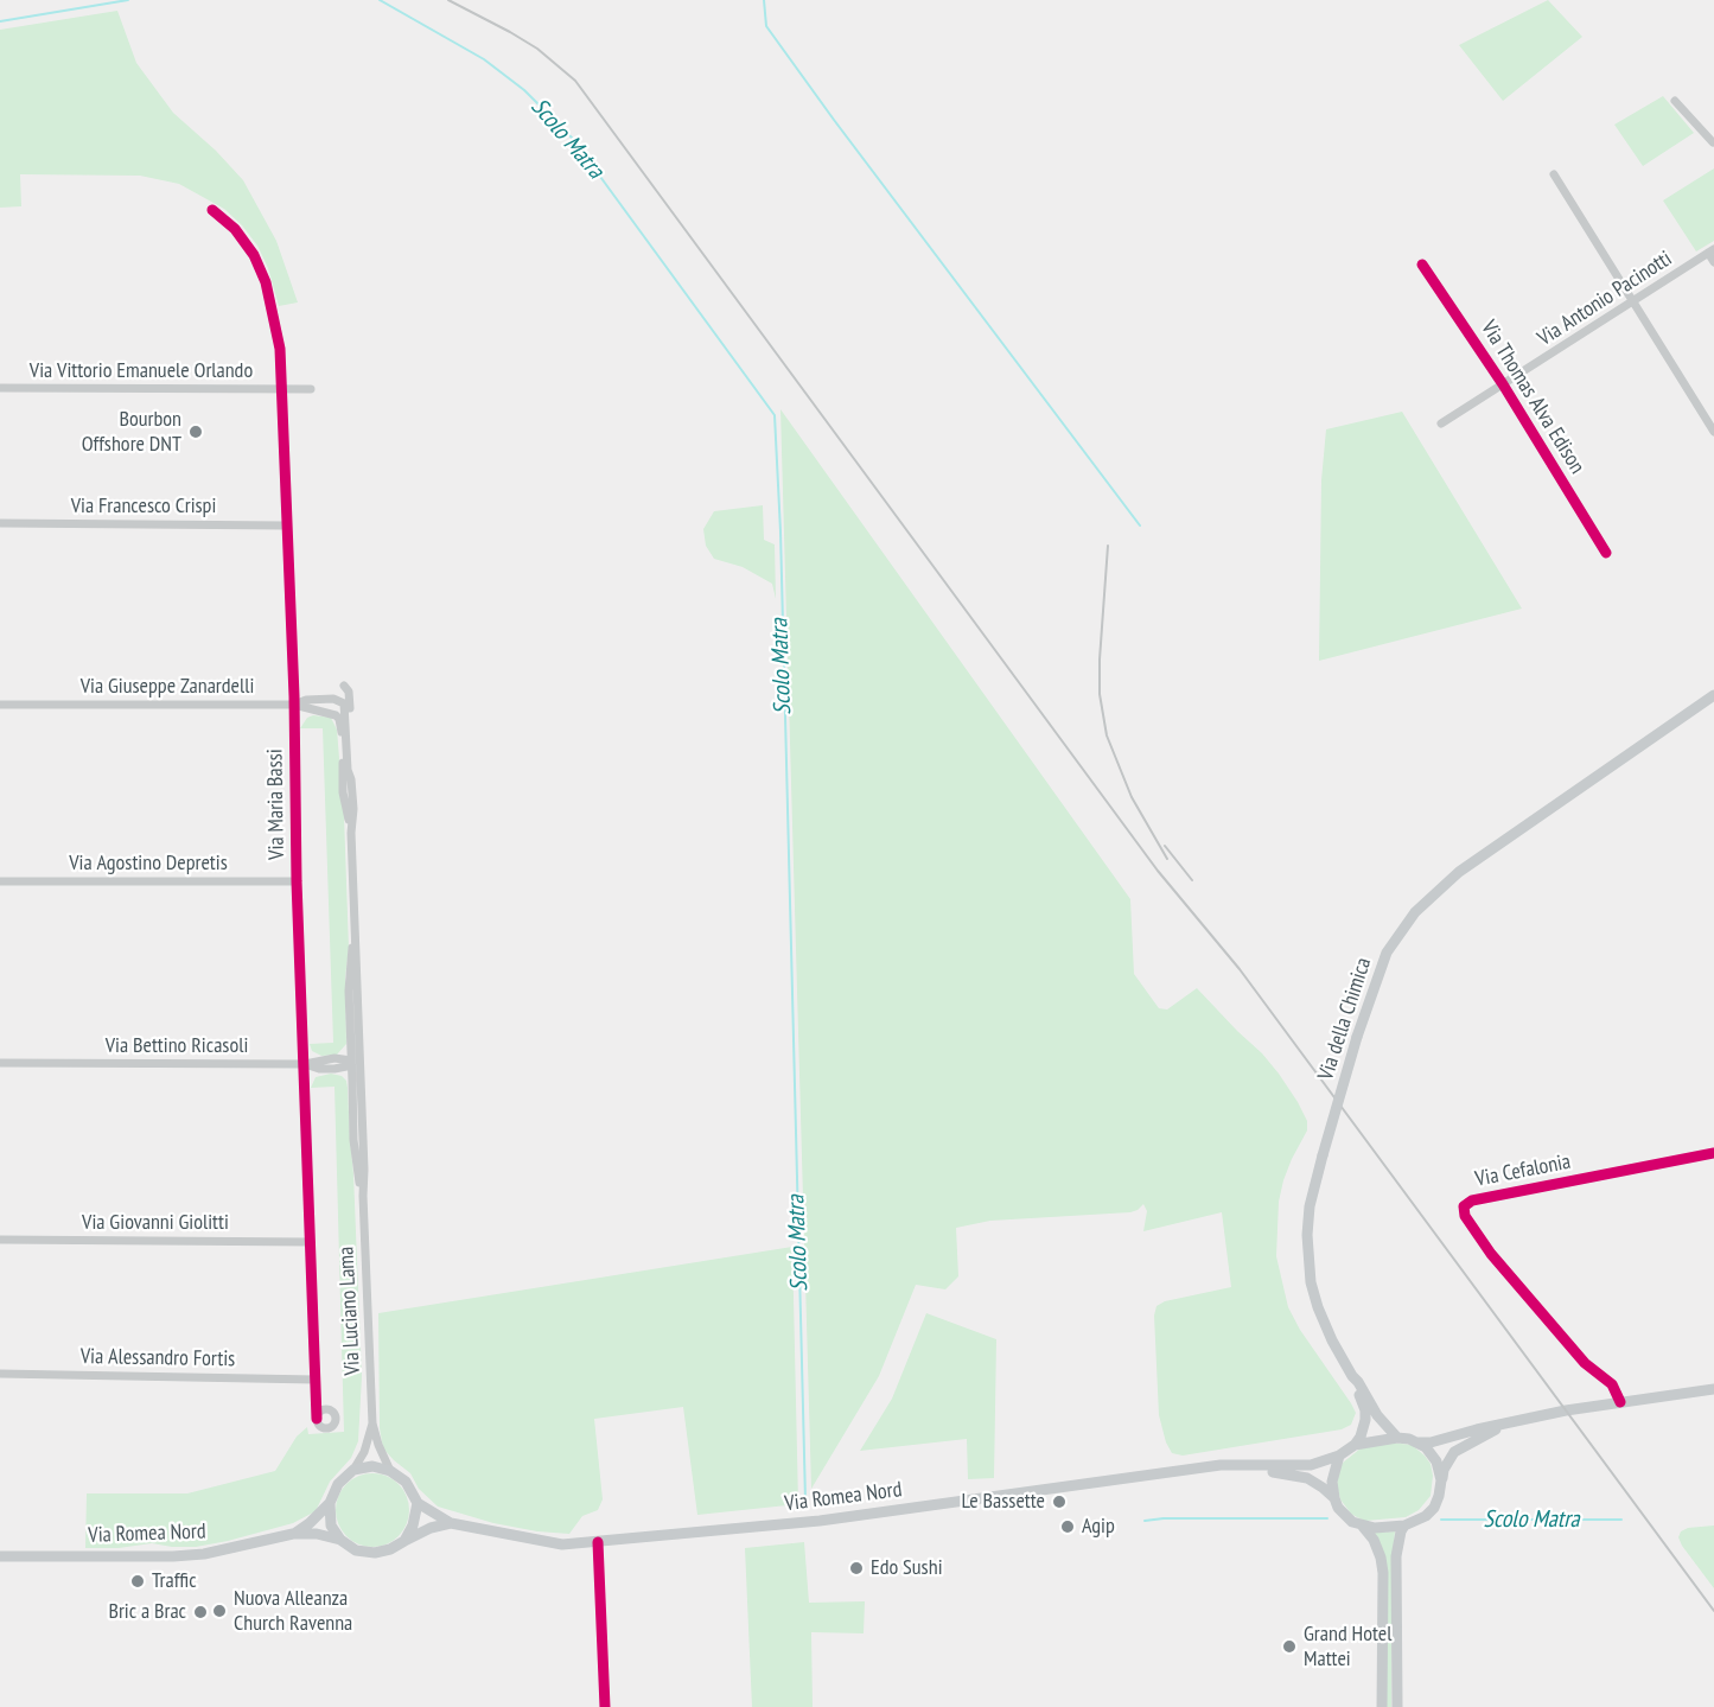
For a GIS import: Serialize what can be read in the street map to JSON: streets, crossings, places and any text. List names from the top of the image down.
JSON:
{
  "streets": {
    "main road": ["Via della Chimica", "Via Romea Nord"],
    "street": [
      "Via Antonio Pacinotti",
      "Via Vittorio Emanuele Orlando",
      "Via Thomas Alva Edison",
      "Via Francesco Crispi",
      "Via Giuseppe Zanardelli",
      "Via Maria Bassi",
      "Via Agostino Depretis",
      "Via Bettino Ricasoli",
      "Via Cefalonia",
      "Via Giovanni Giolitti",
      "Via Luciano Lama",
      "Via Alessandro Fortis"
    ]
  },
  "crossings": [
    ["Via Antonio Pacinotti", "Via Thomas Alva Edison"],
    ["Via Vittorio Emanuele Orlando", "Via Maria Bassi"],
    ["Via Francesco Crispi", "Via Maria Bassi"],
    ["Via Giuseppe Zanardelli", "Via Maria Bassi"],
    ["Via Giuseppe Zanardelli", "Via Luciano Lama"],
    ["Via Maria Bassi", "Via Agostino Depretis"],
    ["Via Maria Bassi", "Via Bettino Ricasoli"],
    ["Via Maria Bassi", "Via Giovanni Giolitti"],
    ["Via Maria Bassi", "Via Luciano Lama"],
    ["Via Maria Bassi", "Via Alessandro Fortis"],
    ["Via della Chimica", "Via Romea Nord"],
    ["Via Bettino Ricasoli", "Via Luciano Lama"],
    ["Via Luciano Lama", "Via Romea Nord"]
  ],
  "water": ["Scolo Matra"],
  "places": [
    "Bourbon Offshore DNT",
    "Le Bassette",
    "Agip",
    "Edo Sushi",
    "Traffic",
    "Nuova Alleanza Church Ravenna",
    "Bric a Brac",
    "Grand Hotel Mattei"
  ]
}
